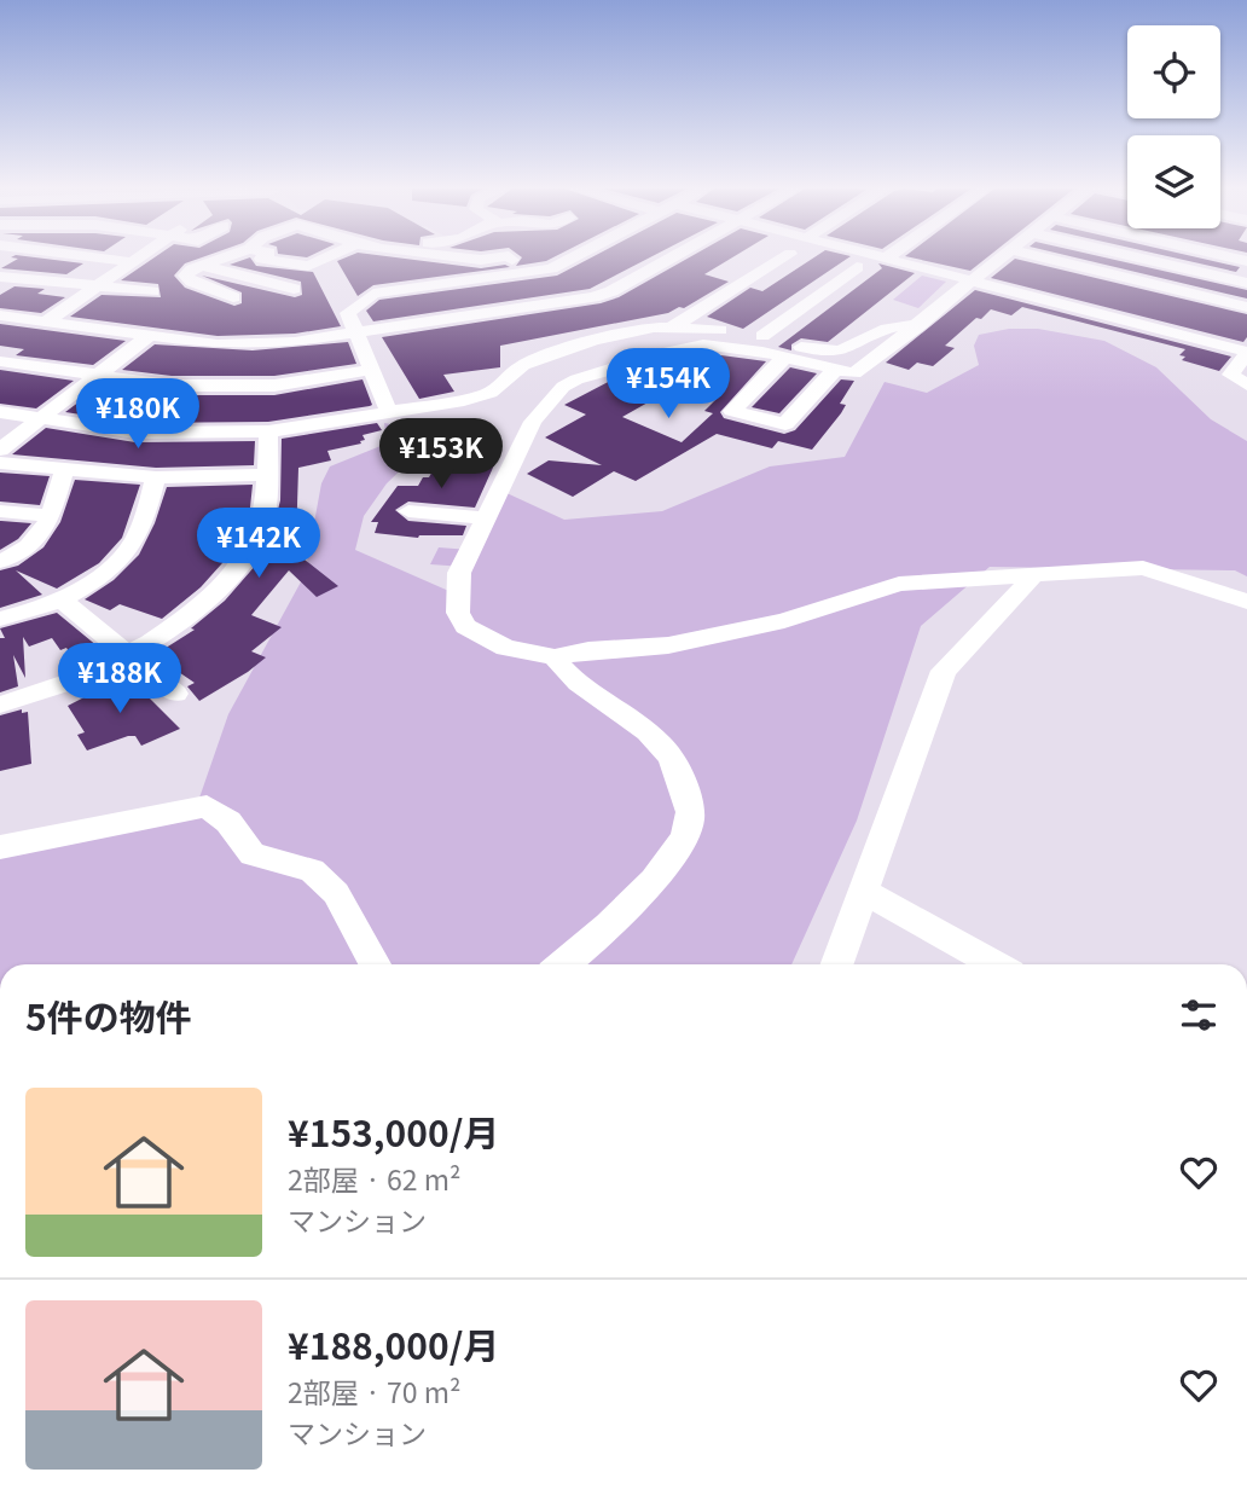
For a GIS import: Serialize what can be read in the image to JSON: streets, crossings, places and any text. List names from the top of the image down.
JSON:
{
  "page": {
    "price": [
      "¥154K",
      "¥180K",
      "¥153K",
      "¥142K",
      "¥188K"
    ],
    "heading": "5件の物件",
    "list": [
      {
        "name": "¥153,000/月",
        "note": "2部屋 · 62 m² · マンション"
      },
      {
        "name": "¥188,000/月",
        "note": "2部屋 · 70 m² · マンション"
      }
    ]
  }
}
